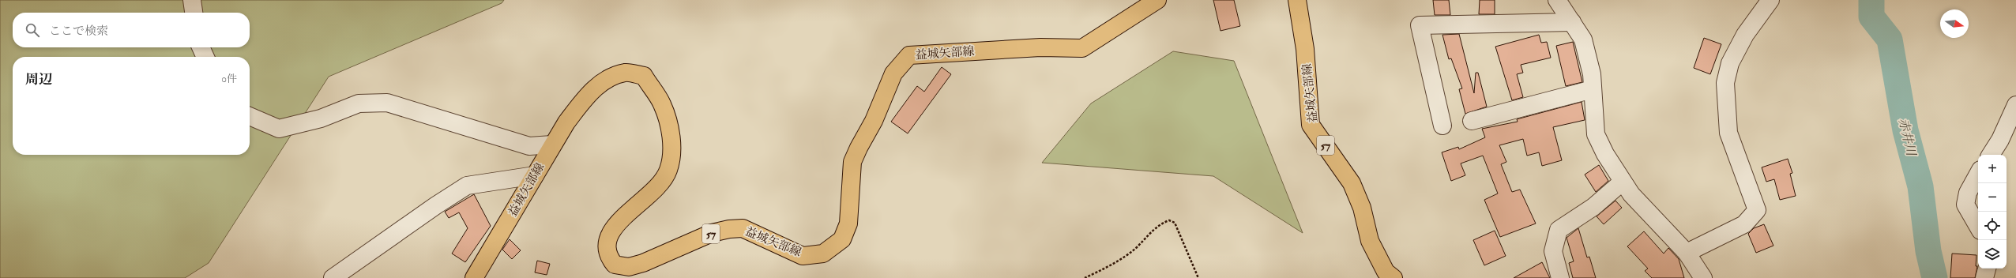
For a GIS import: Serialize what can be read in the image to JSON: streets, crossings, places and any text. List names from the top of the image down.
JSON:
{
  "streets": {
    "main road": ["益城矢部線", "57"]
  },
  "water": ["赤井川"],
  "north": "right",
  "page": {
    "search": "ここで検索",
    "heading": ["周辺", "0件"],
    "map_buttons": ["+", "−"]
  }
}
